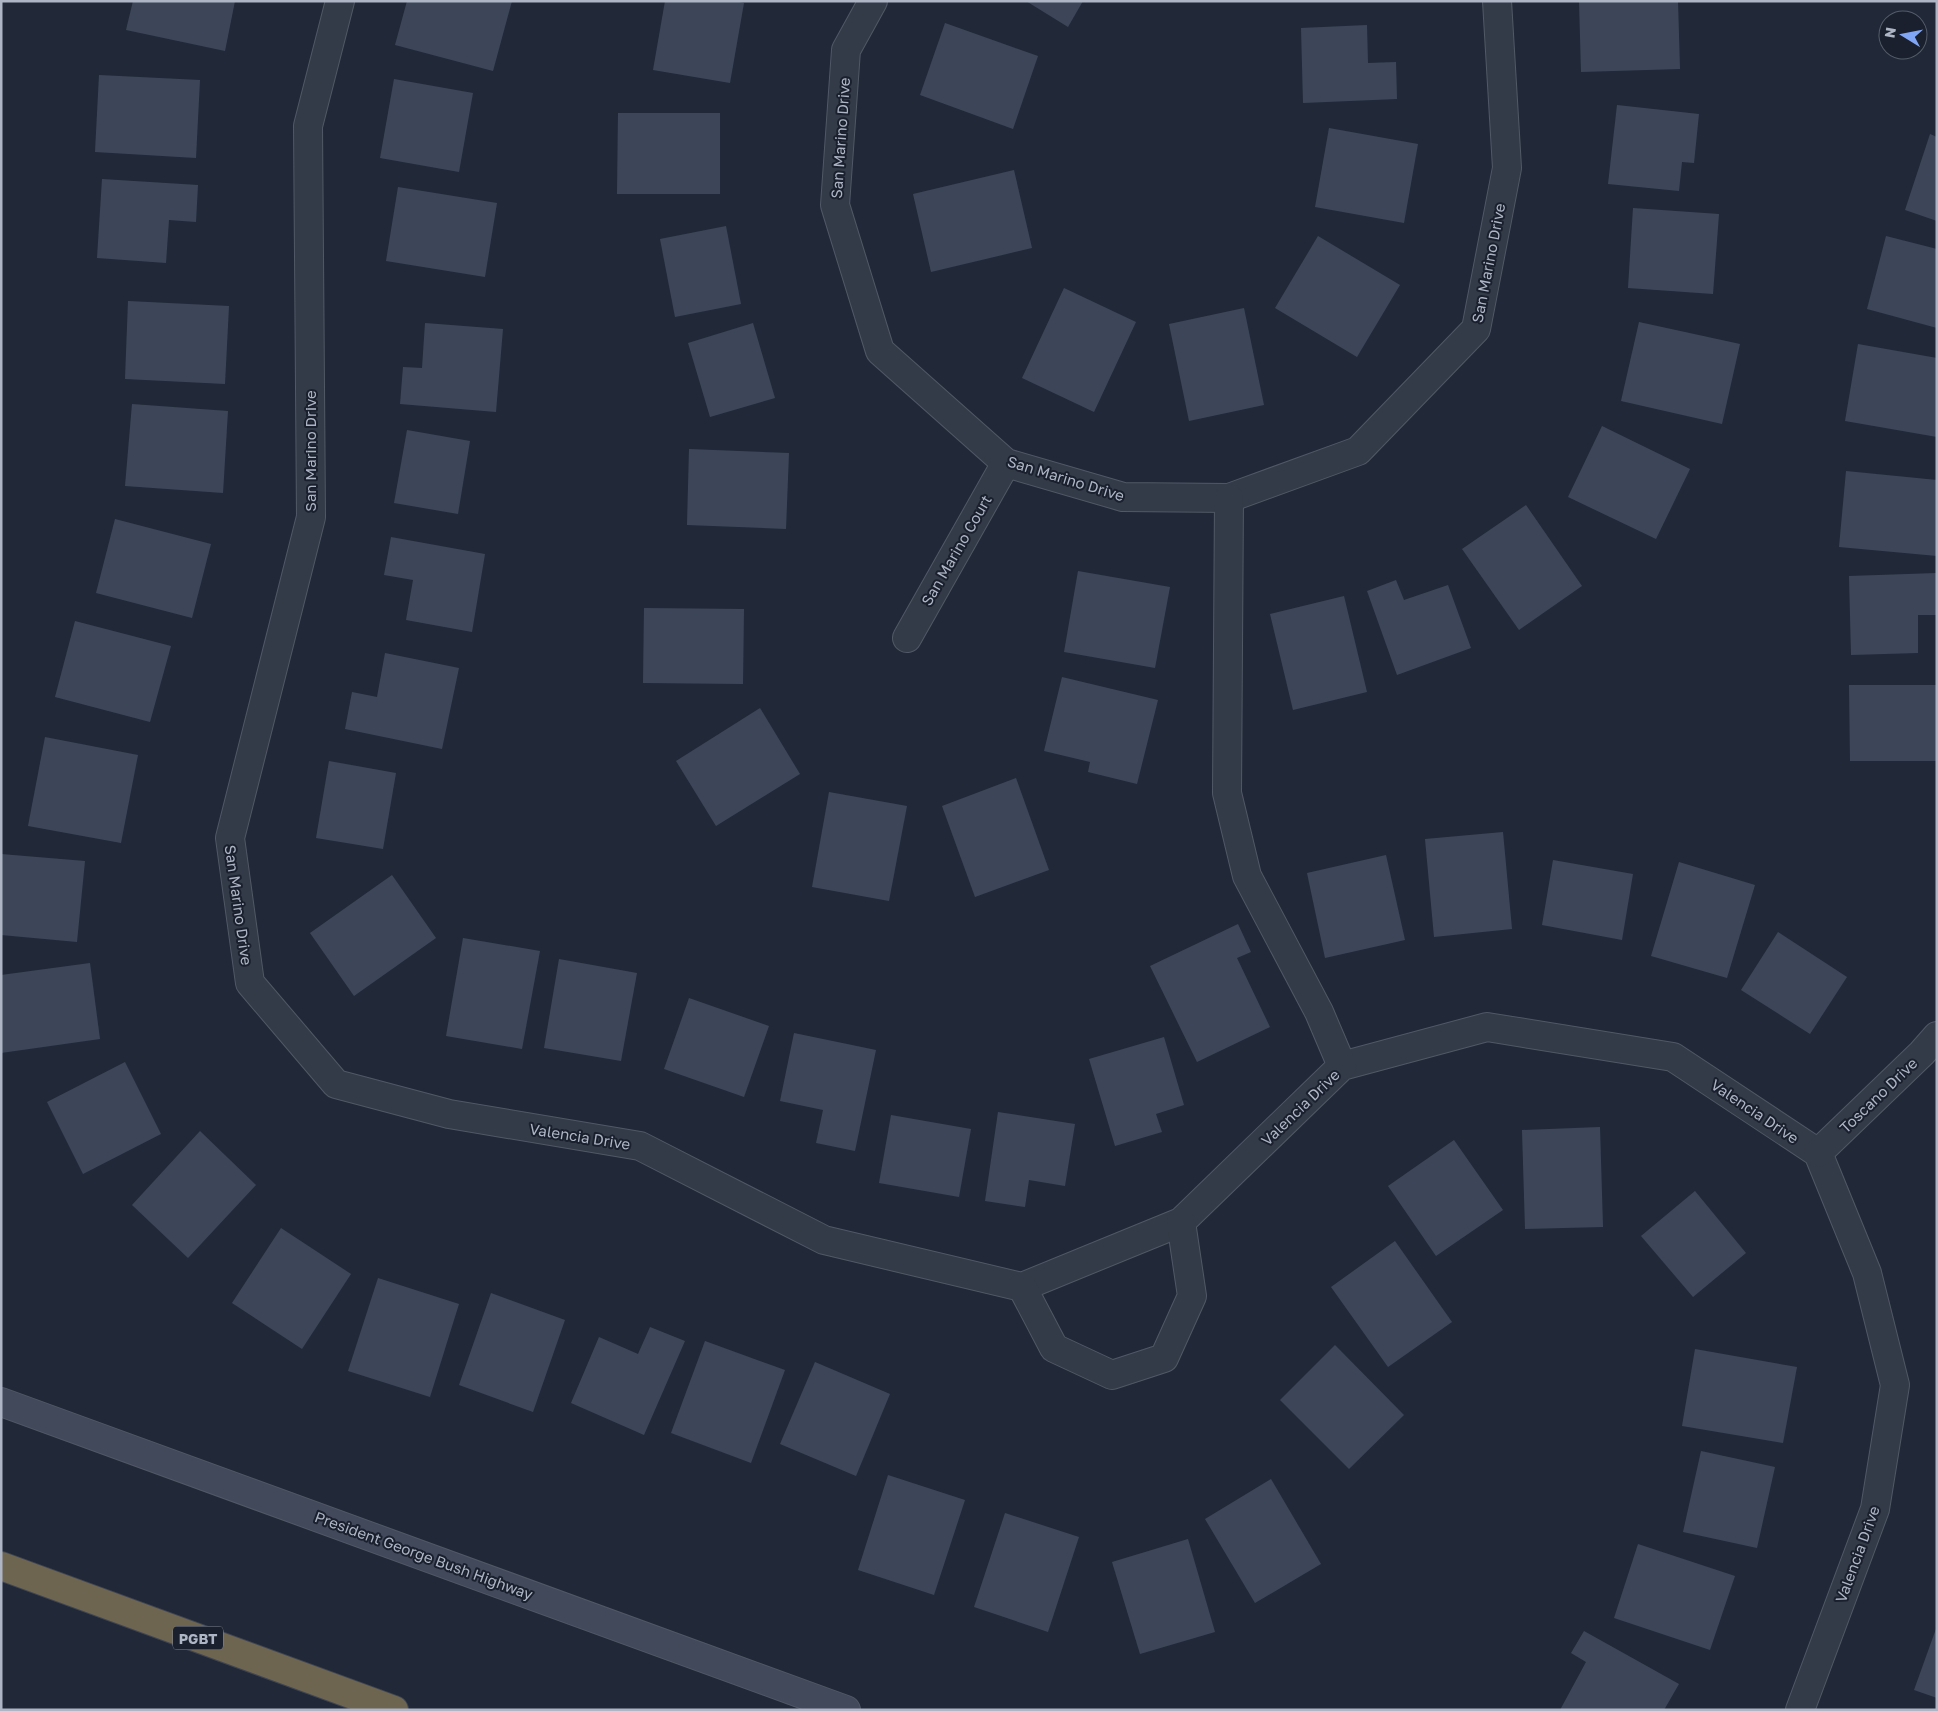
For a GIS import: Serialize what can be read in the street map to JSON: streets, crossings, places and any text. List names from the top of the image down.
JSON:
{
  "streets": {
    "highway": ["PGBT"],
    "main road": ["President George Bush Highway"],
    "street": [
      "San Marino Drive",
      "San Marino Court",
      "Toscano Drive",
      "Valencia Drive"
    ]
  },
  "crossings": [
    ["San Marino Drive", "San Marino Court"],
    ["San Marino Drive", "Valencia Drive"],
    ["Toscano Drive", "Valencia Drive"]
  ],
  "north": "left"
}
